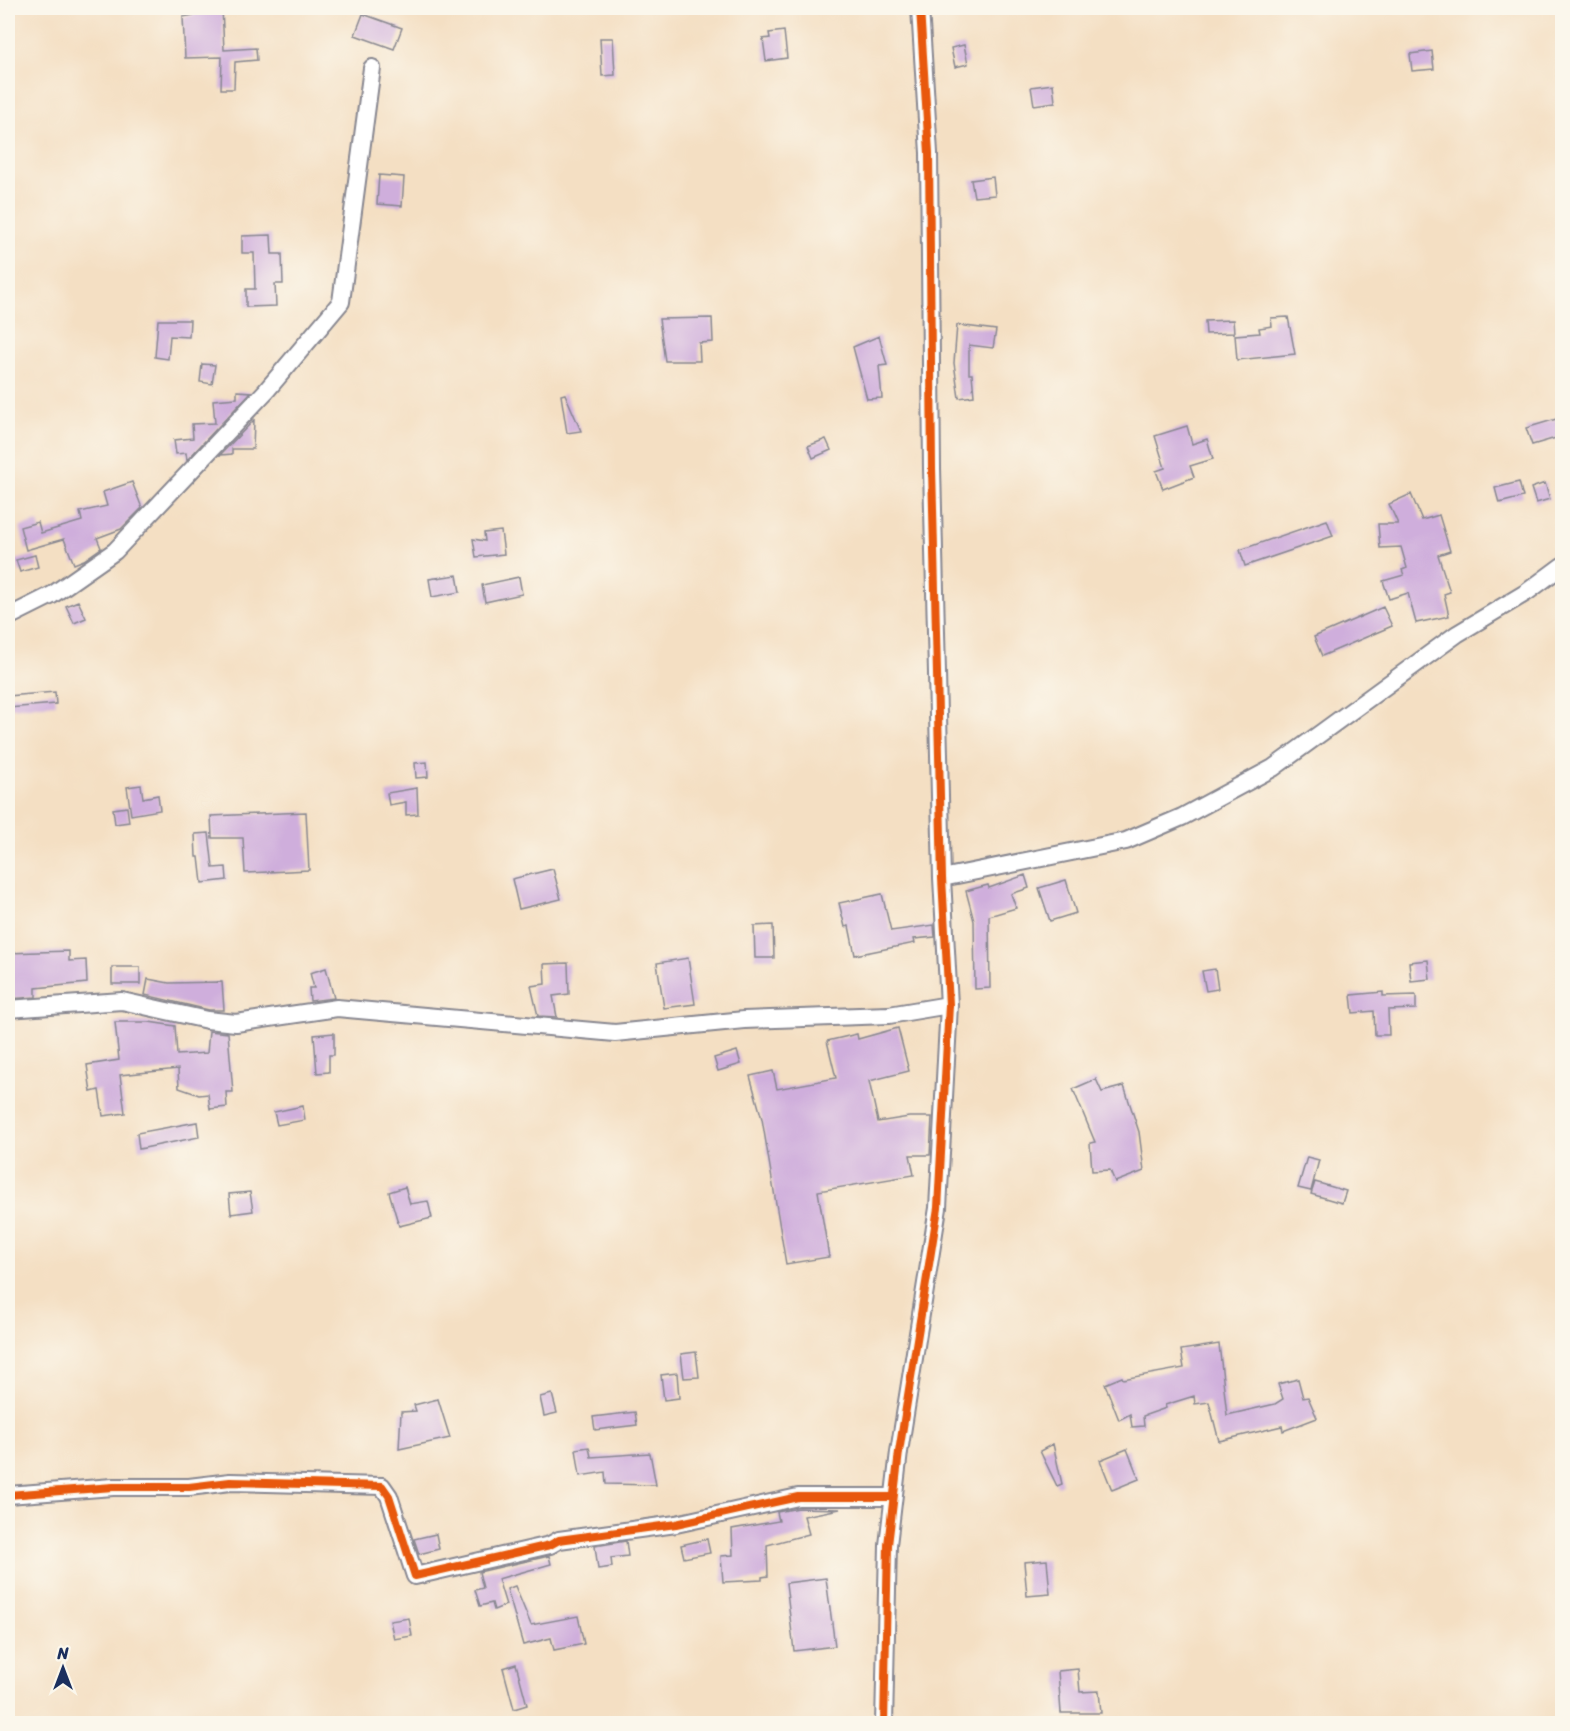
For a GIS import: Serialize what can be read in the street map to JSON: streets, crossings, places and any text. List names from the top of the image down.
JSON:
{
  "north": "top"
}
